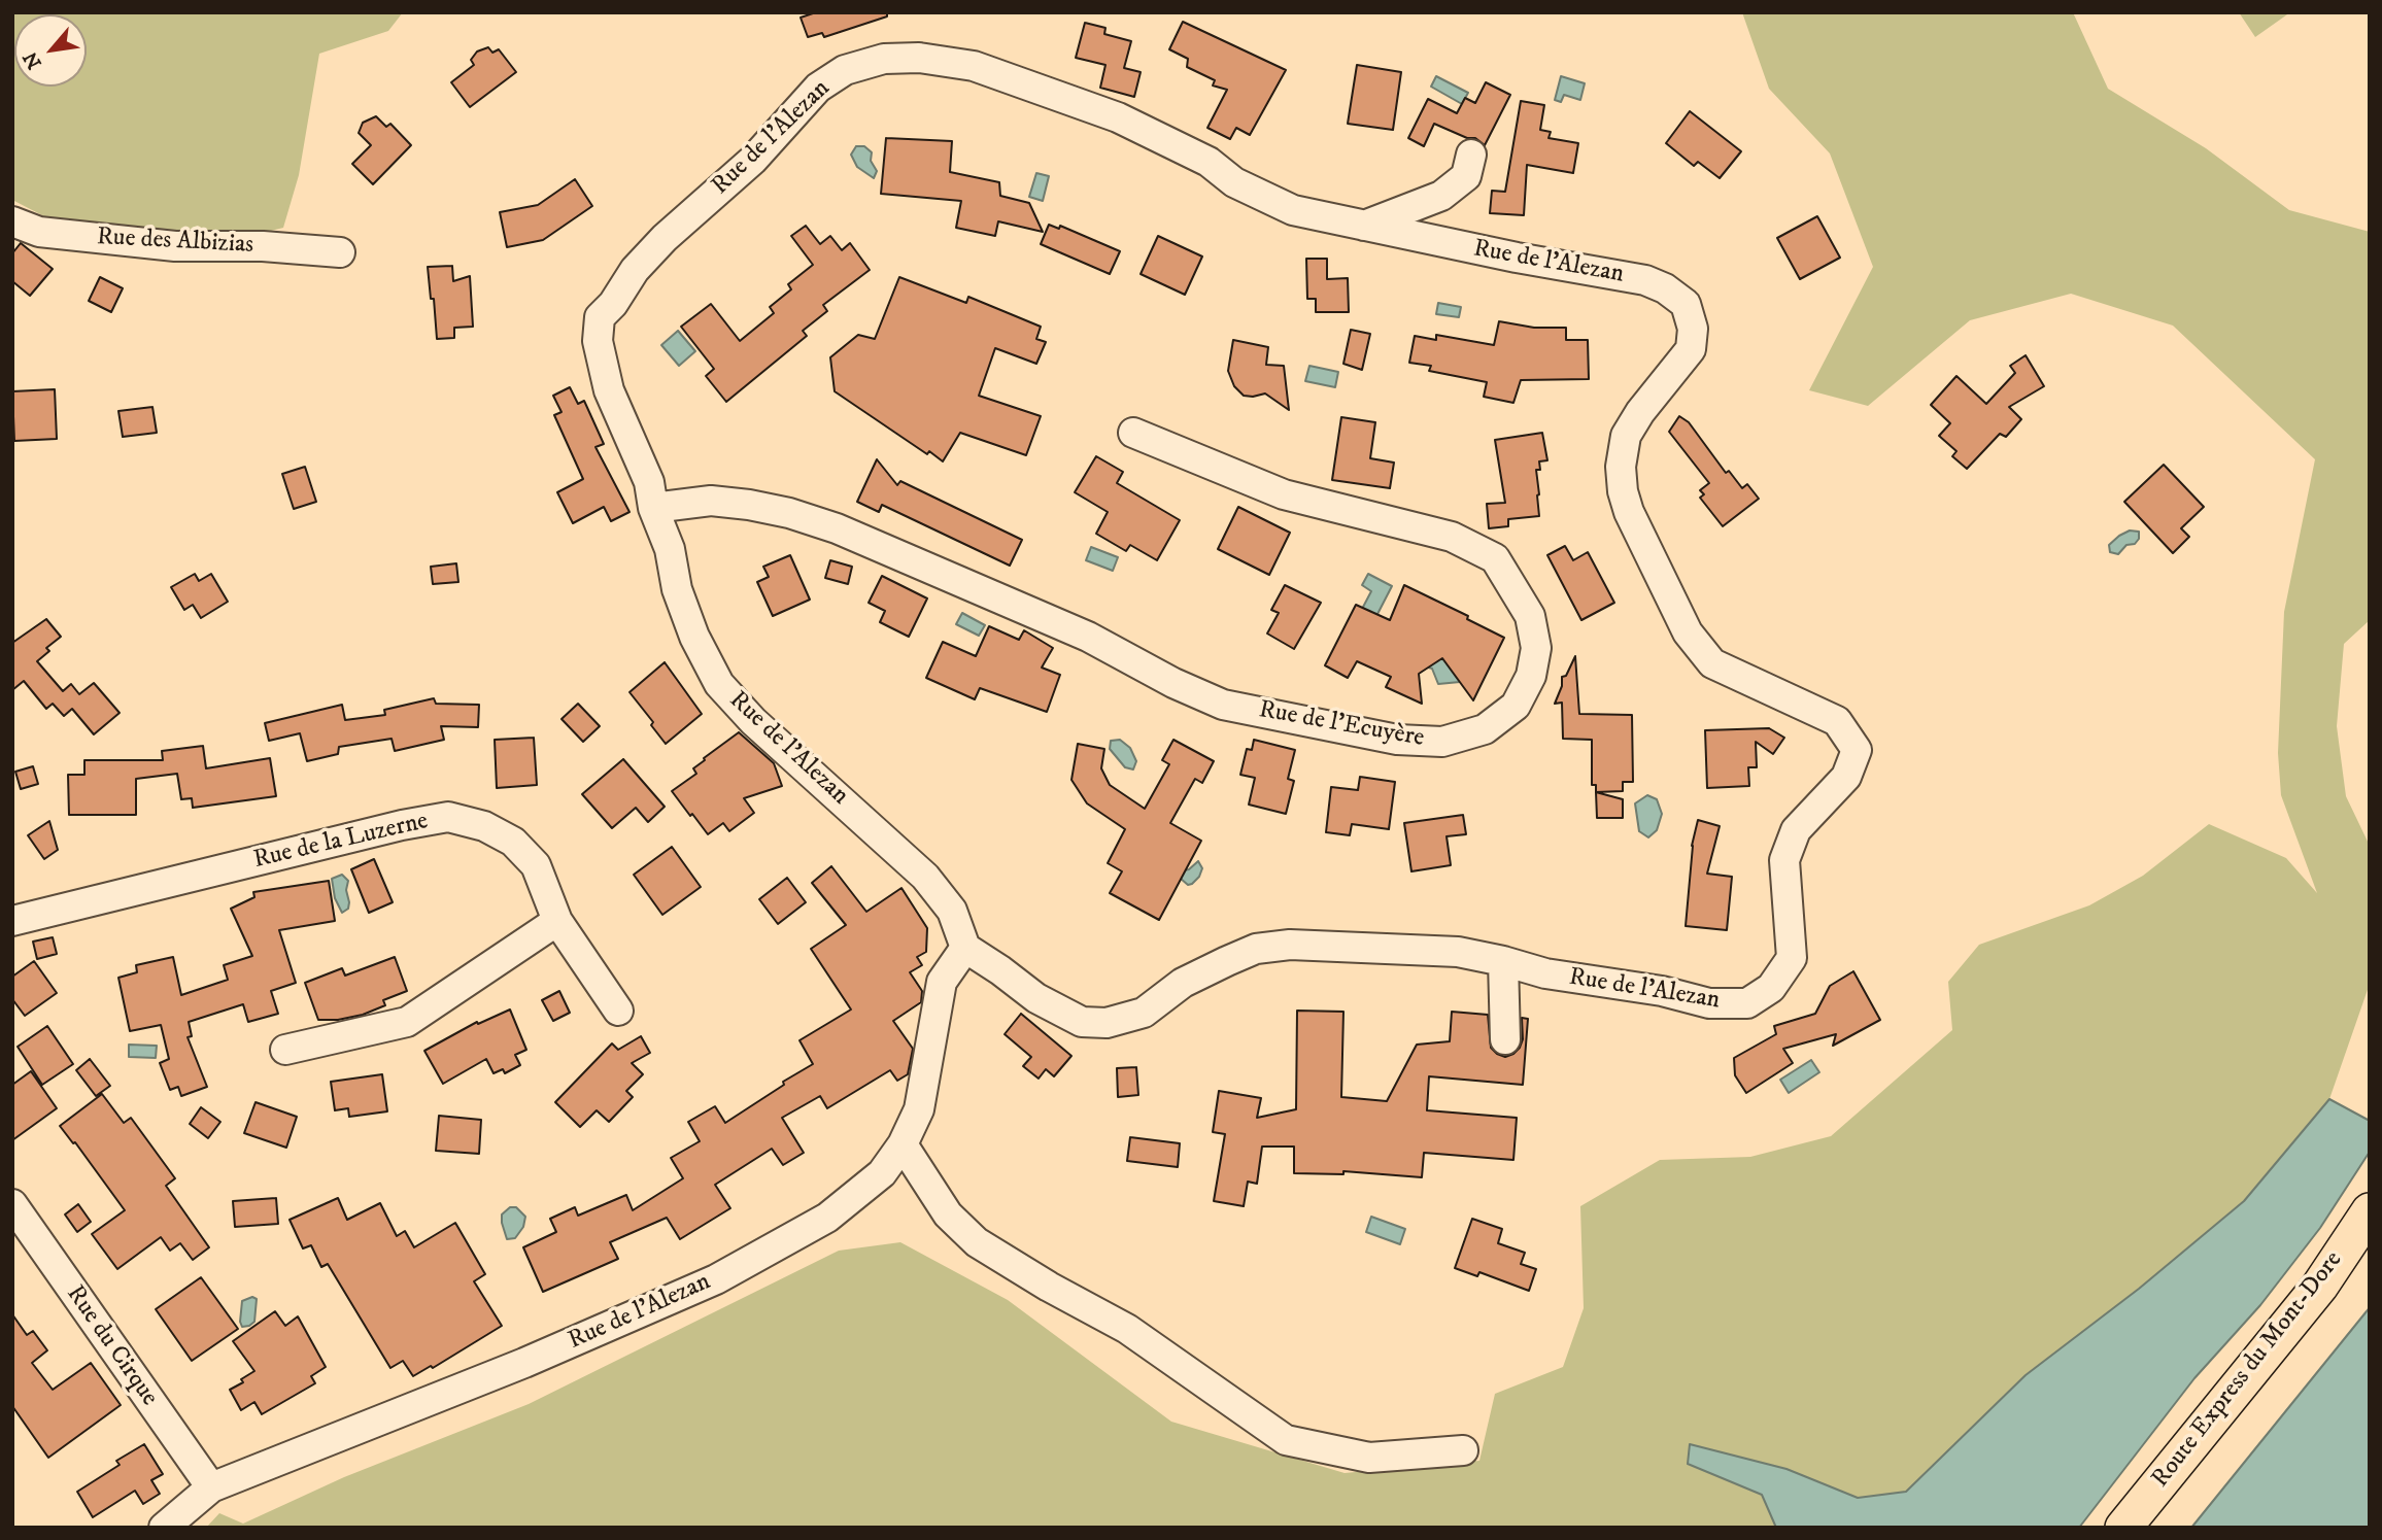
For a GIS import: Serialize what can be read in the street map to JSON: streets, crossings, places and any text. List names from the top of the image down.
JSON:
{
  "streets": {
    "main road": ["Route Express du Mont-Dore"],
    "street": [
      "Rue de l'Alezan",
      "Rue des Albizias",
      "Rue de l'Ecuyère",
      "Rue de la Luzerne",
      "Rue du Cirque"
    ]
  },
  "crossings": [
    ["Rue de l'Alezan", "Rue de l'Ecuyère"],
    ["Rue de l'Alezan", "Rue du Cirque"]
  ],
  "north": "bottom left"
}
